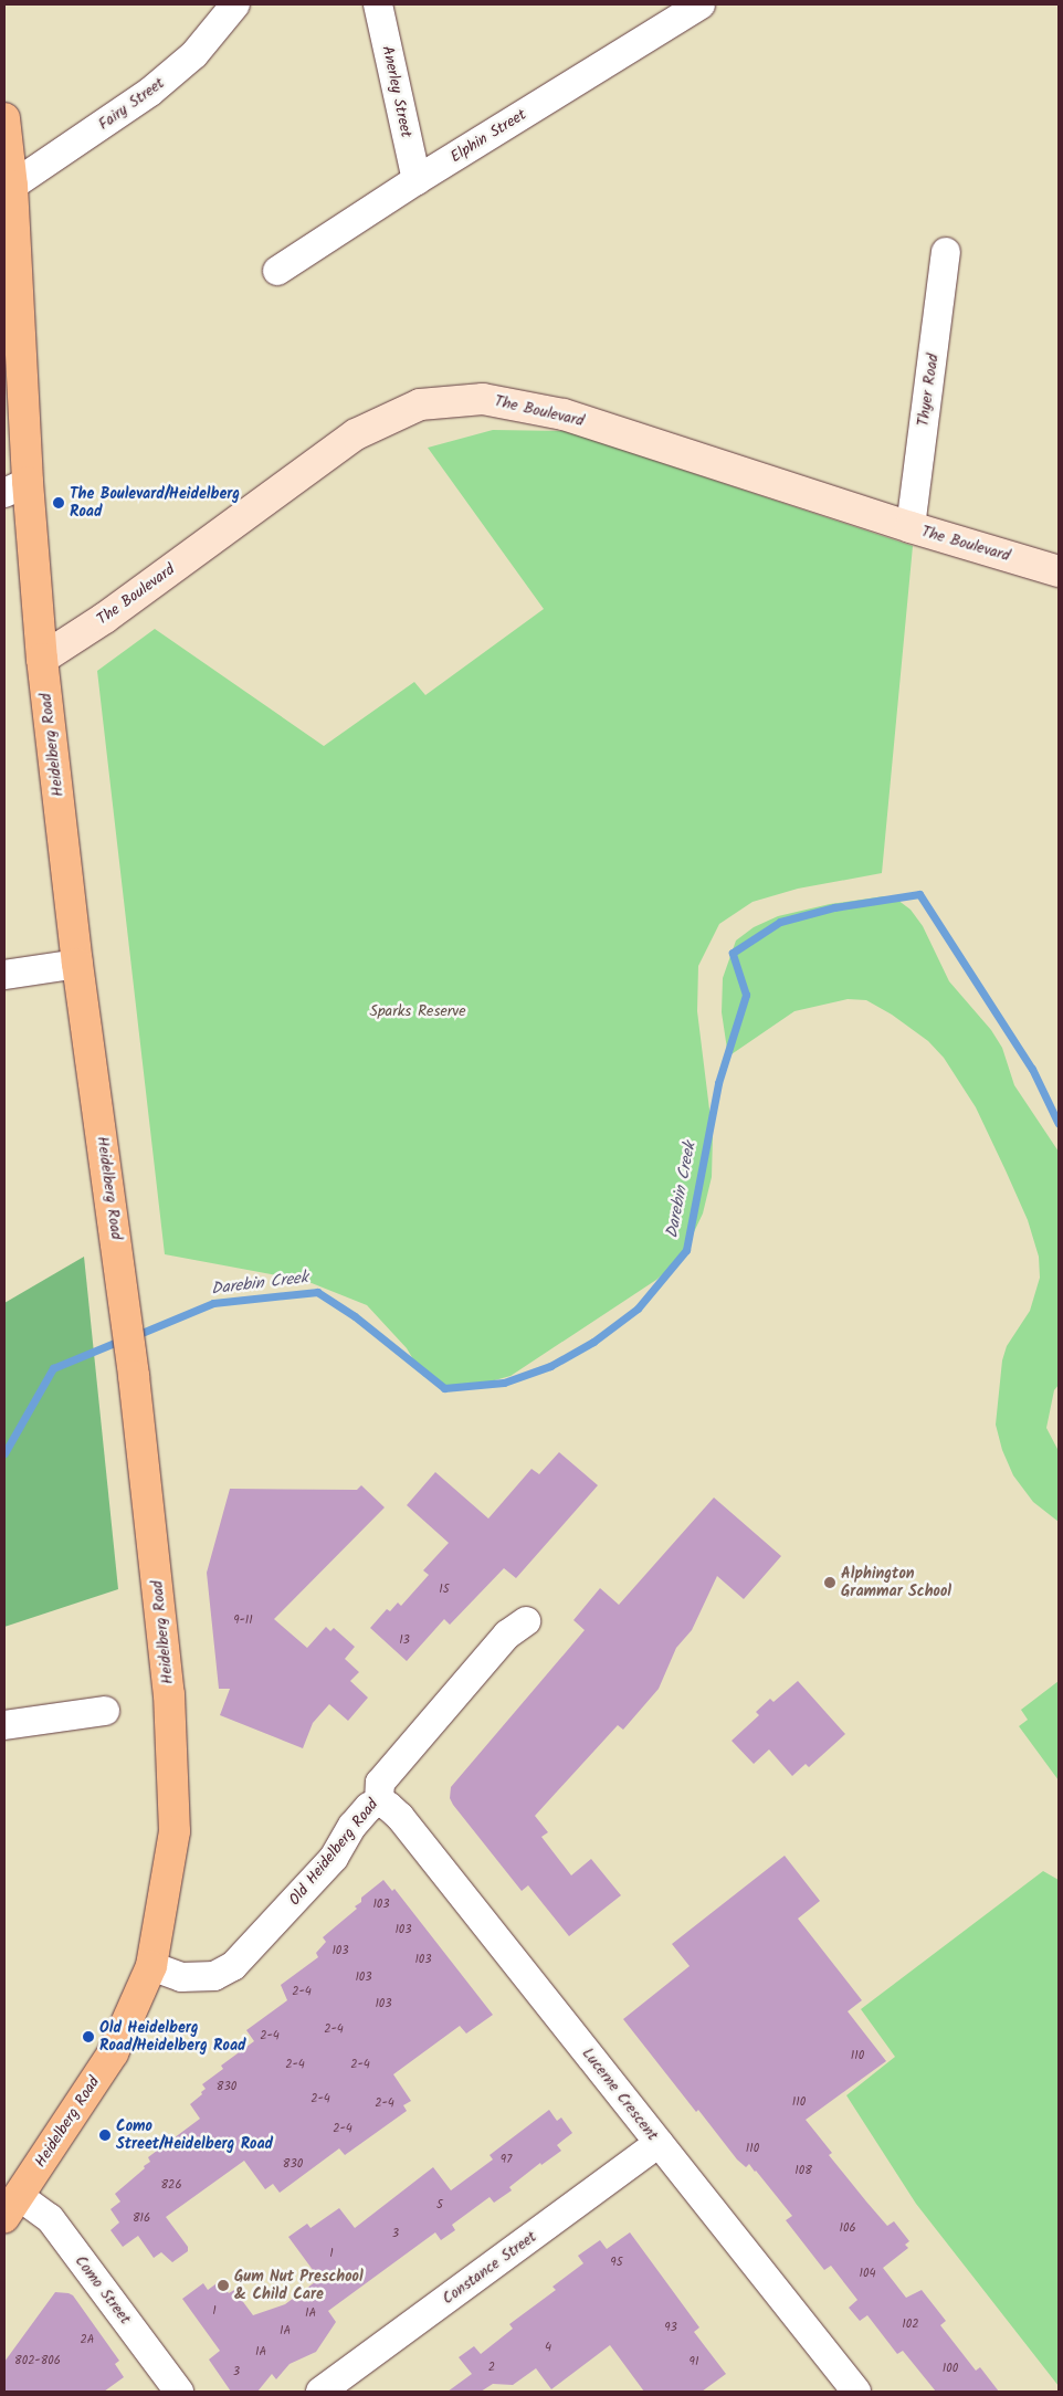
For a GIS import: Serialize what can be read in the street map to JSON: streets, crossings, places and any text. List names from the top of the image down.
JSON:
{
  "streets": {
    "main road": ["Heidelberg Road"],
    "street": [
      "Anerley Street",
      "Fairy Street",
      "Elphin Street",
      "Thyer Road",
      "The Boulevard",
      "Old Heidelberg Road",
      "Lucerne Crescent",
      "Constance Street",
      "Como Street"
    ]
  },
  "crossings": [
    ["Anerley Street", "Elphin Street"],
    ["Fairy Street", "Heidelberg Road"],
    ["Thyer Road", "The Boulevard"],
    ["The Boulevard", "Heidelberg Road"],
    ["Heidelberg Road", "Old Heidelberg Road"],
    ["Heidelberg Road", "Como Street"],
    ["Old Heidelberg Road", "Lucerne Crescent"],
    ["Lucerne Crescent", "Constance Street"]
  ],
  "water": ["Darebin Creek"],
  "parks": ["Sparks Reserve"],
  "places": [
    "The Boulevard/Heidelberg Road",
    "Alphington Grammar School",
    "Old Heidelberg Road/Heidelberg Road",
    "Como Street/Heidelberg Road",
    "Gum Nut Preschool & Child Care"
  ],
  "house_numbers": [
    "15",
    "9-11",
    "13",
    "103",
    "103",
    "103",
    "103",
    "103",
    "2-4",
    "103",
    "2-4",
    "2-4",
    "110",
    "2-4",
    "2-4",
    "830",
    "2-4",
    "110",
    "2-4",
    "2-4",
    "110",
    "97",
    "830",
    "108",
    "826",
    "5",
    "816",
    "106",
    "3",
    "1",
    "95",
    "104",
    "1",
    "1A",
    "102",
    "93",
    "1A",
    "2A",
    "4",
    "1A",
    "802-806",
    "91",
    "2",
    "100",
    "3"
  ]
}
